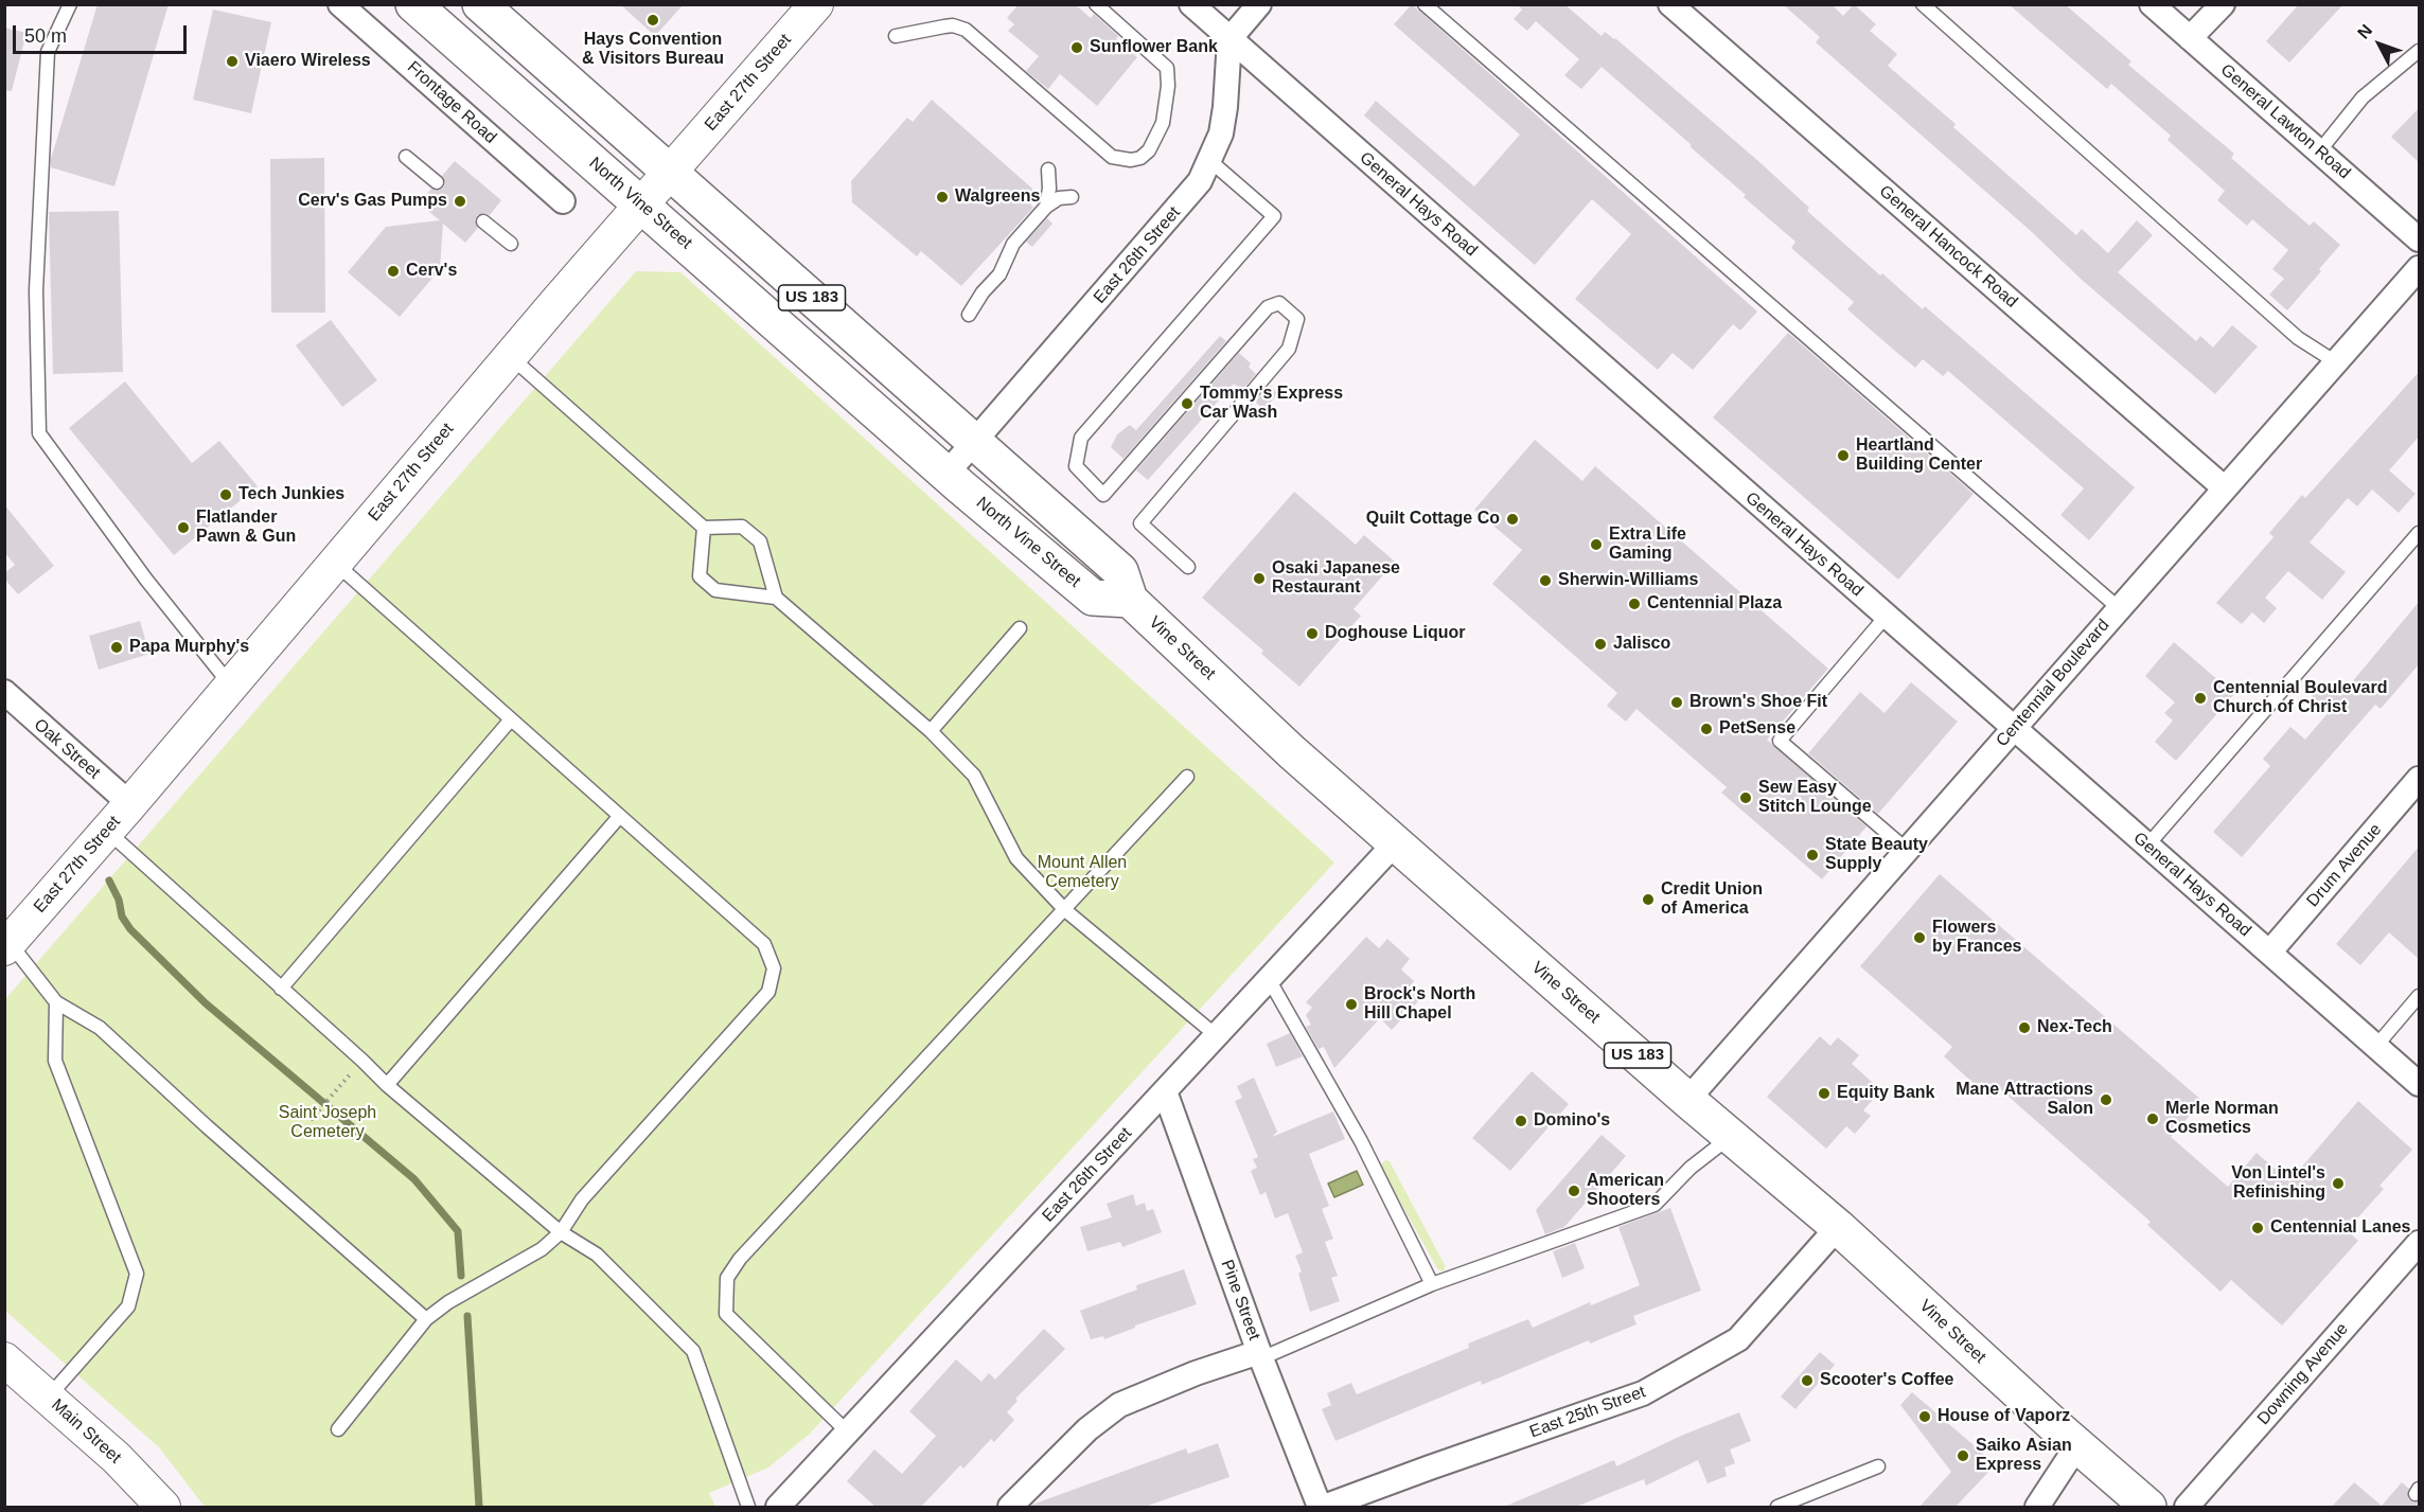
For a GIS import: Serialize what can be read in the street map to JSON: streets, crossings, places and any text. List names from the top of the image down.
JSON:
{
  "streets": {
    "main road": [
      "East 27th Street",
      "North Vine Street",
      "US 183",
      "Vine Street",
      "Main Street"
    ],
    "street": [
      "Frontage Road",
      "General Lawton Road",
      "General Hays Road",
      "General Hancock Road",
      "East 26th Street",
      "Centennial Boulevard",
      "Oak Street",
      "Drum Avenue",
      "Pine Street",
      "Downing Avenue",
      "East 25th Street"
    ]
  },
  "crossings": [
    ["East 27th Street", "North Vine Street"],
    ["East 27th Street", "US 183"],
    ["East 27th Street", "Oak Street"],
    ["North Vine Street", "East 26th Street"],
    ["North Vine Street", "US 183"],
    ["North Vine Street", "Vine Street"],
    ["General Hays Road", "East 26th Street"],
    ["General Hays Road", "Centennial Boulevard"],
    ["General Hays Road", "Drum Avenue"],
    ["General Hancock Road", "Centennial Boulevard"],
    ["East 26th Street", "US 183"],
    ["East 26th Street", "Vine Street"],
    ["East 26th Street", "Pine Street"],
    ["US 183", "Vine Street"],
    ["Vine Street", "Centennial Boulevard"],
    ["Vine Street", "East 25th Street"],
    ["Pine Street", "East 25th Street"]
  ],
  "parks": ["Mount Allen Cemetery", "Saint Joseph Cemetery"],
  "places": [
    "Hays Convention & Visitors Bureau",
    "Sunflower Bank",
    "Viaero Wireless",
    "Walgreens",
    "Cerv's Gas Pumps",
    "Cerv's",
    "Tommy's Express Car Wash",
    "Heartland Building Center",
    "Tech Junkies",
    "Quilt Cottage Co",
    "Flatlander Pawn & Gun",
    "Extra Life Gaming",
    "Osaki Japanese Restaurant",
    "Sherwin-Williams",
    "Centennial Plaza",
    "Doghouse Liquor",
    "Jalisco",
    "Papa Murphy's",
    "Centennial Boulevard Church of Christ",
    "Brown's Shoe Fit",
    "PetSense",
    "Sew Easy Stitch Lounge",
    "State Beauty Supply",
    "Credit Union of America",
    "Flowers by Frances",
    "Brock's North Hill Chapel",
    "Nex-Tech",
    "Equity Bank",
    "Mane Attractions Salon",
    "Merle Norman Cosmetics",
    "Domino's",
    "Von Lintel's Refinishing",
    "American Shooters",
    "Centennial Lanes",
    "Scooter's Coffee",
    "House of Vaporz",
    "Saiko Asian Express"
  ],
  "scale_bar": "50 m",
  "north": "top left"
}
